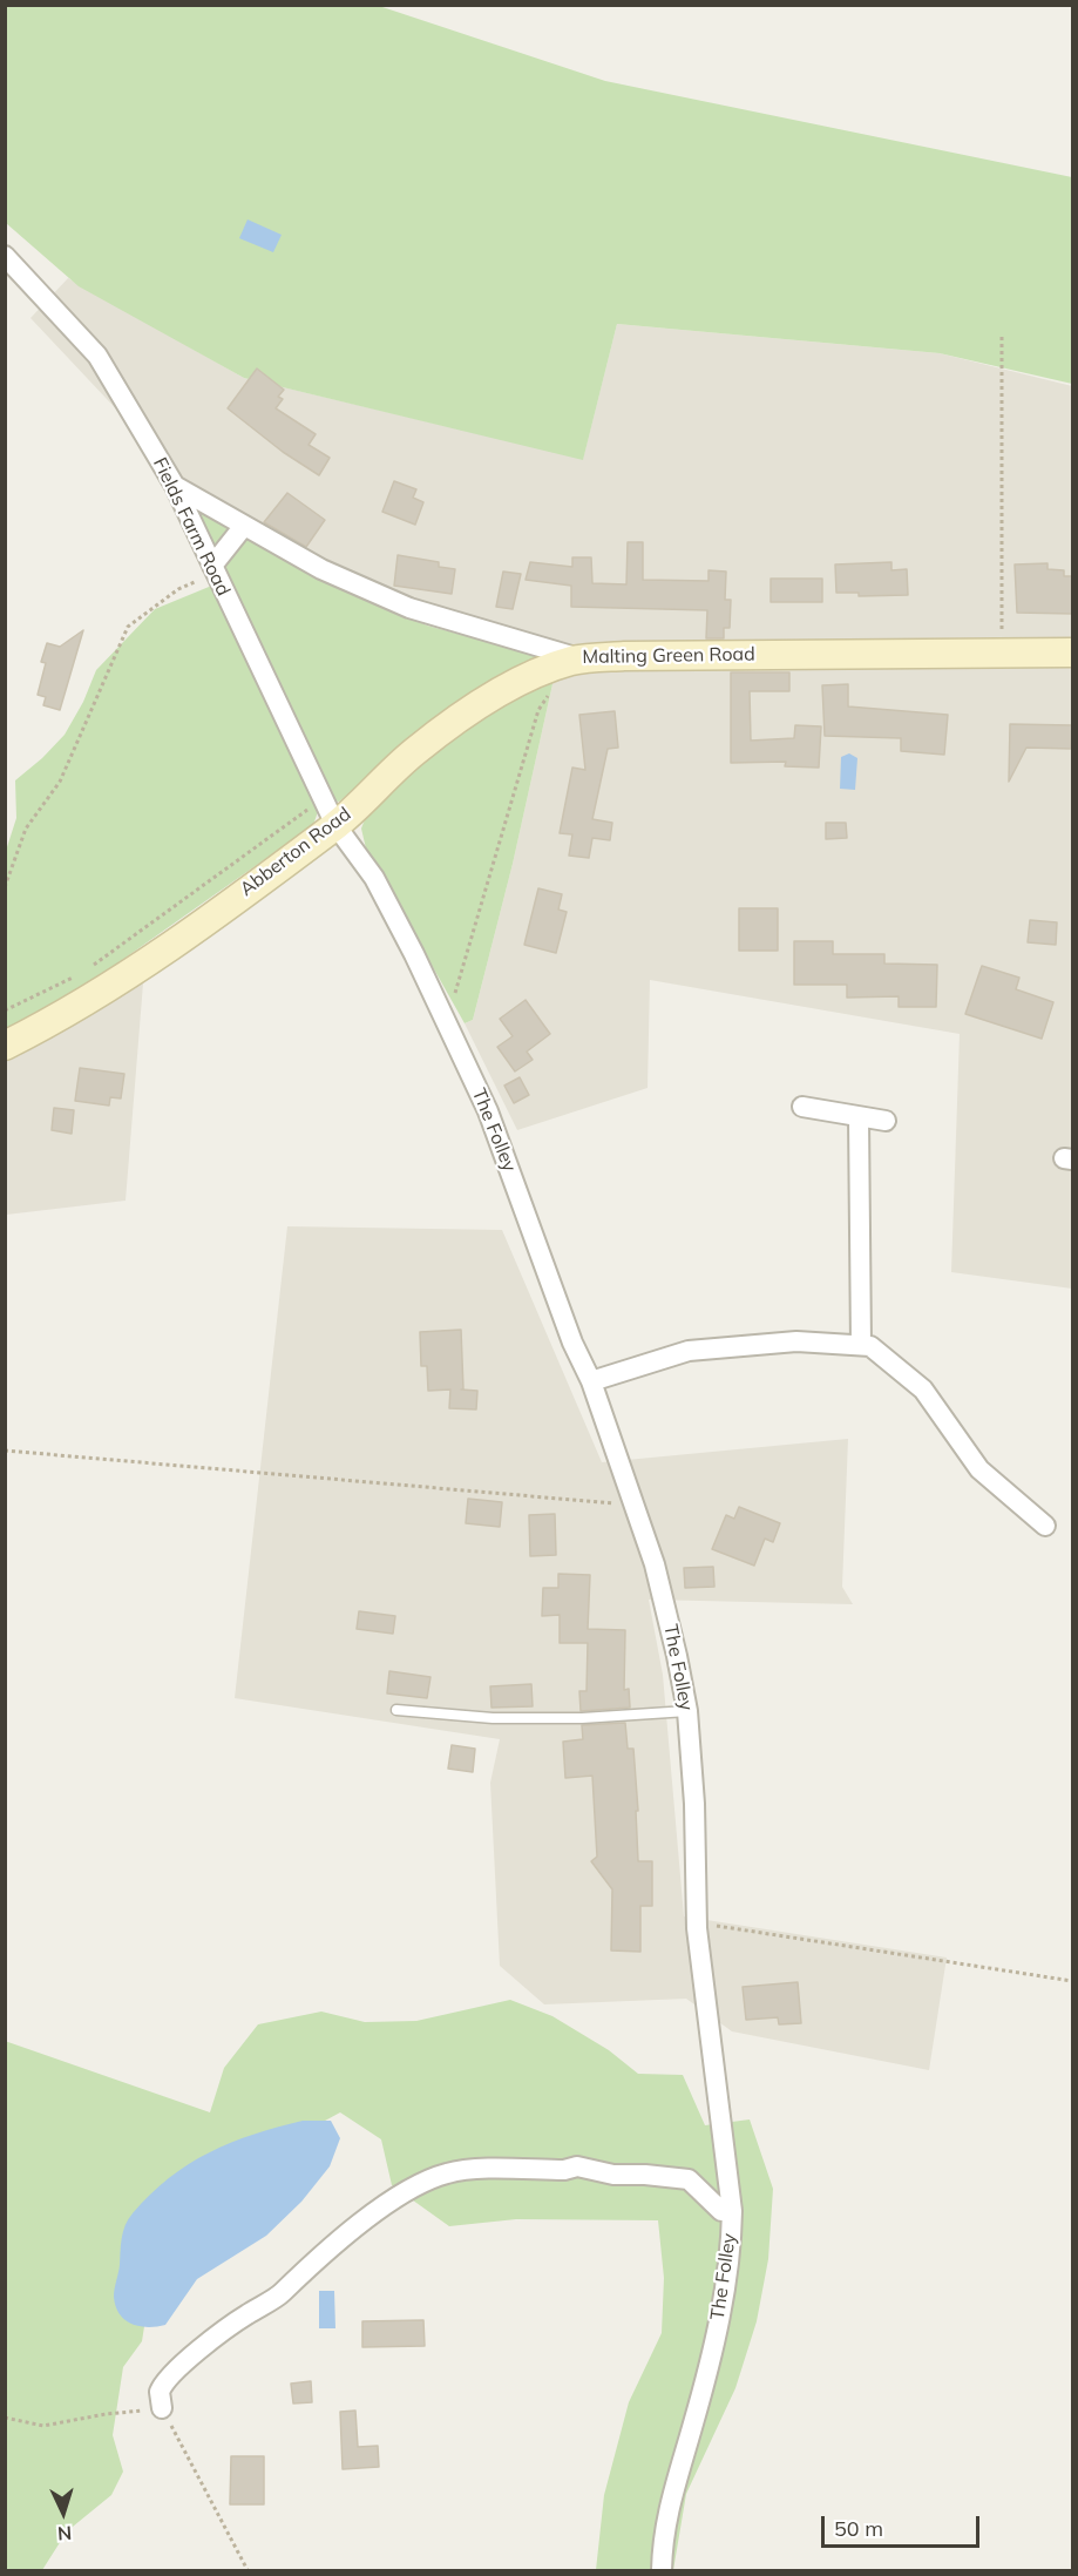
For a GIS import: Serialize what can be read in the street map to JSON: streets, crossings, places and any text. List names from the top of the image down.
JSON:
{
  "streets": {
    "street": [
      "Fields Farm Road",
      "Malting Green Road",
      "Abberton Road",
      "The Folley"
    ]
  },
  "crossings": [
    ["Fields Farm Road", "Malting Green Road"],
    ["Fields Farm Road", "Abberton Road"],
    ["Fields Farm Road", "The Folley"],
    ["Malting Green Road", "Abberton Road"],
    ["Abberton Road", "The Folley"]
  ],
  "scale_bar": "50 m",
  "north": "bottom"
}
